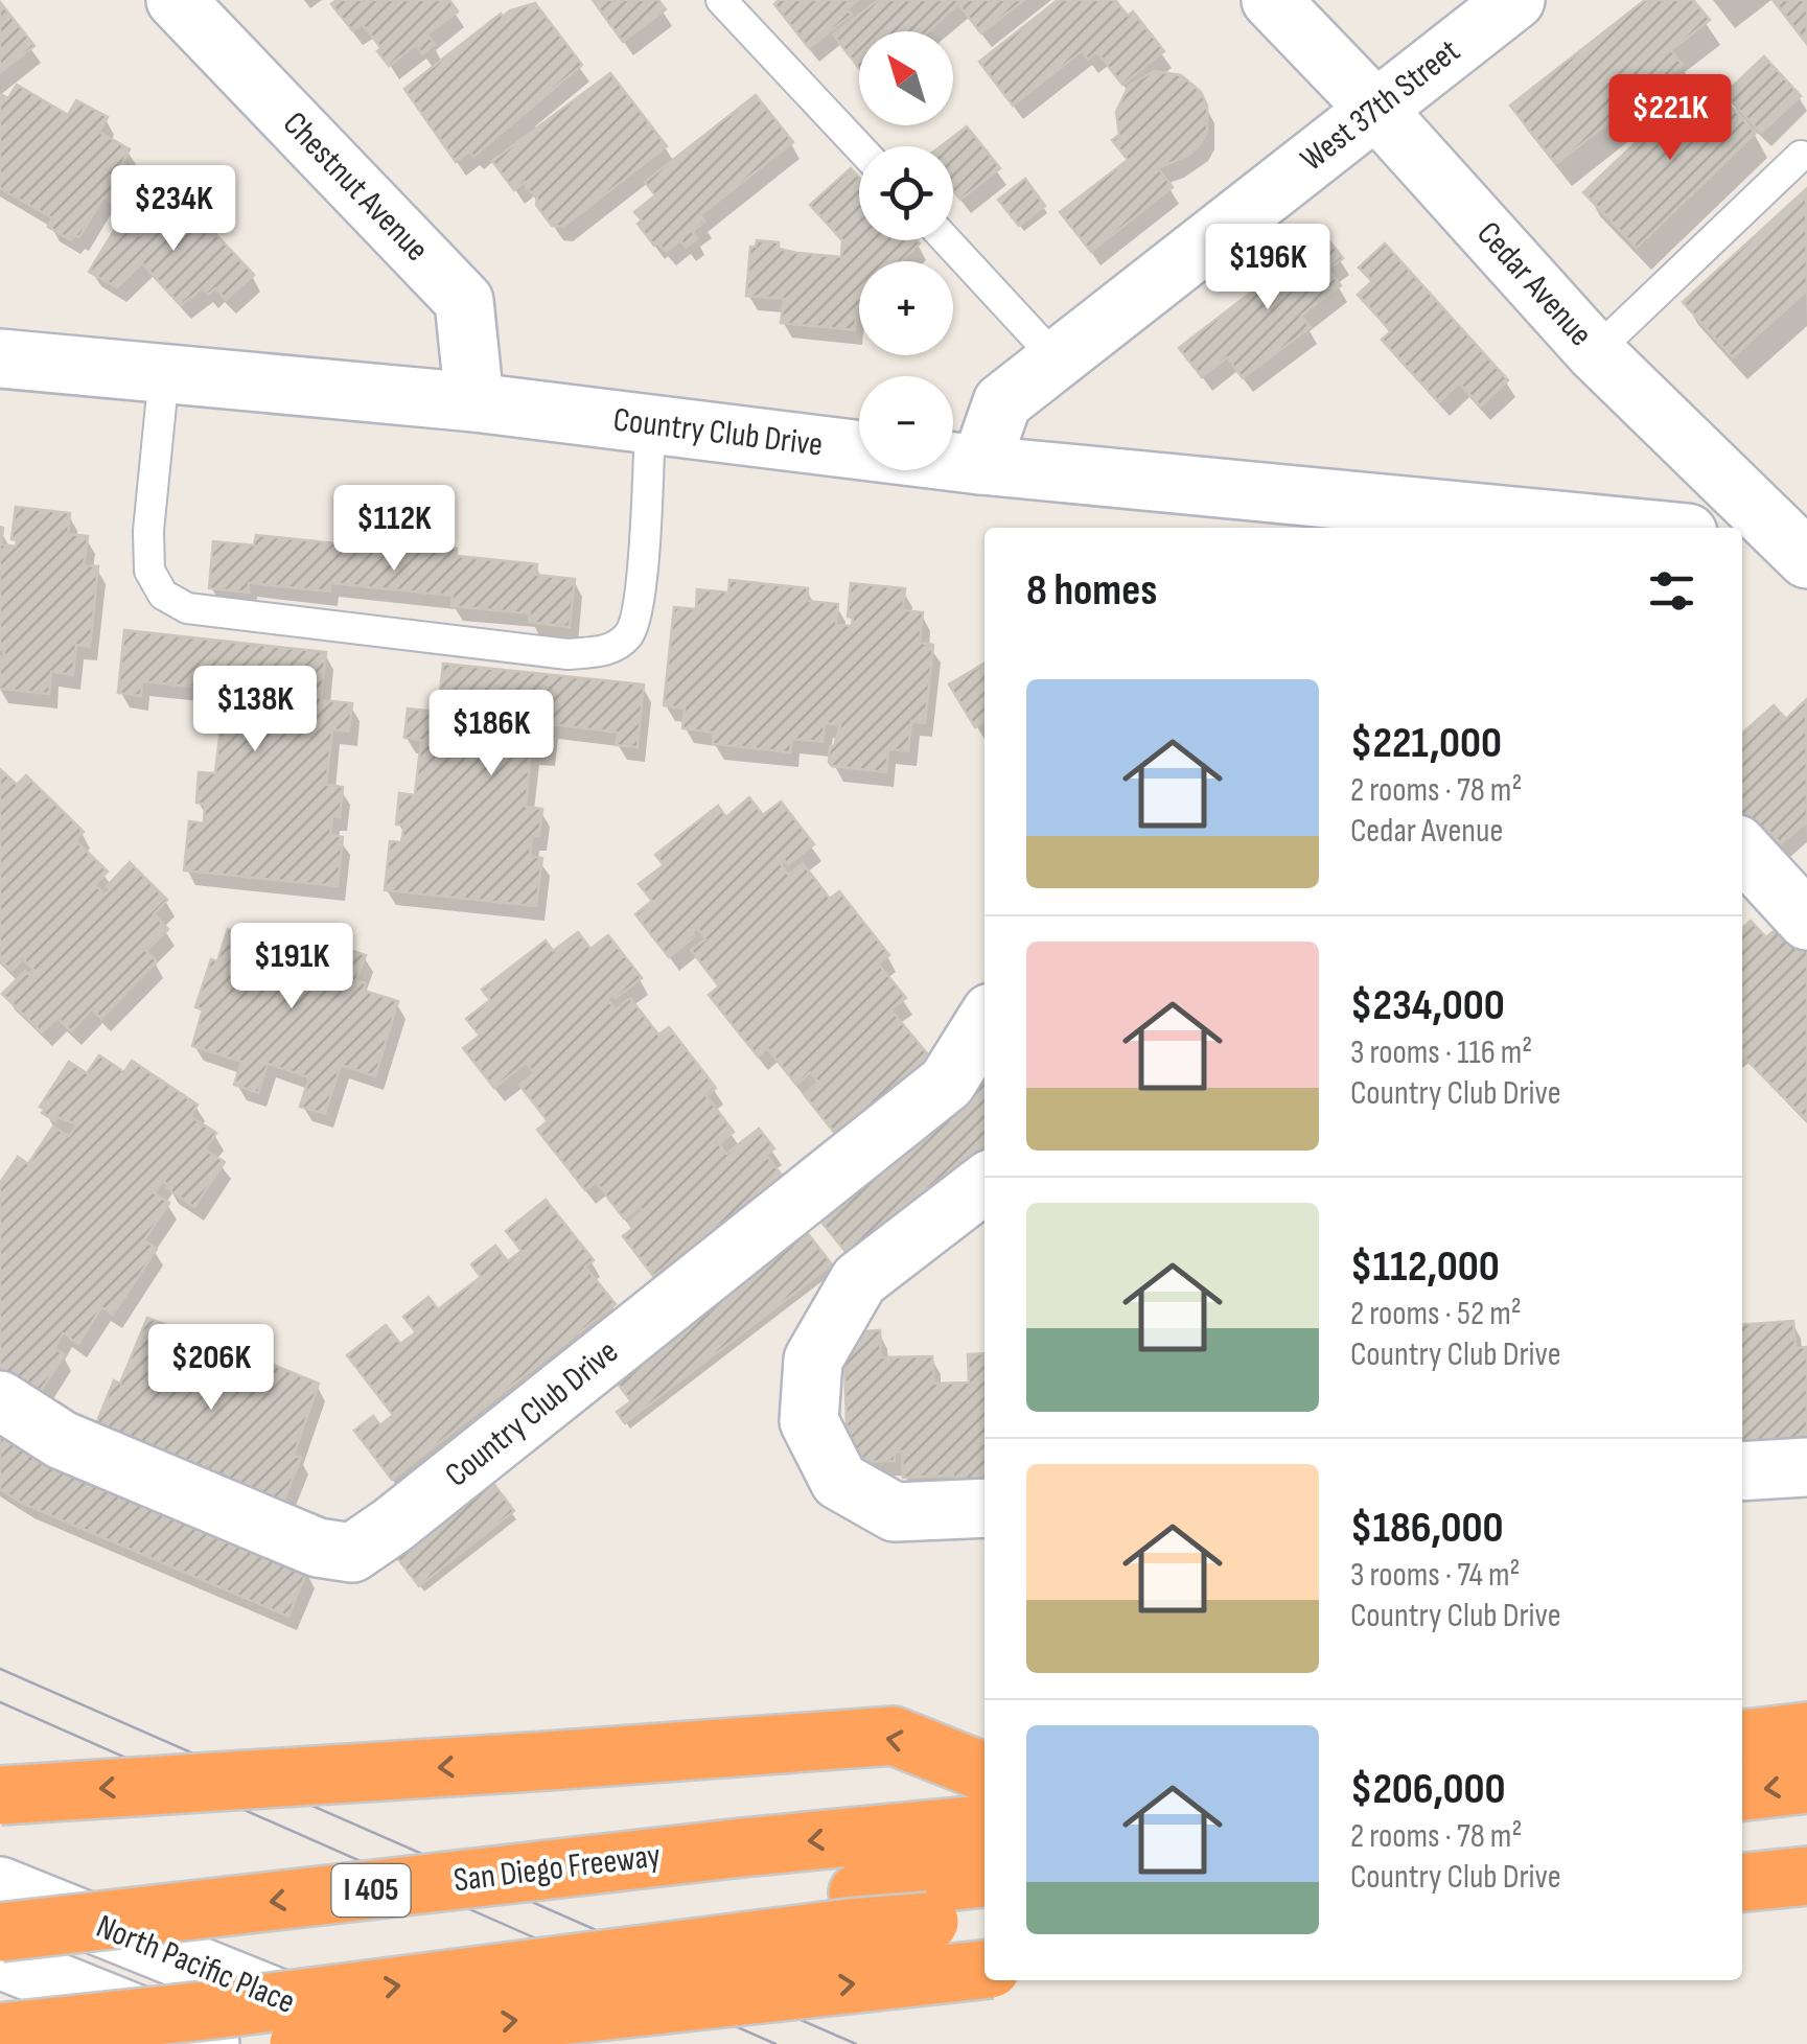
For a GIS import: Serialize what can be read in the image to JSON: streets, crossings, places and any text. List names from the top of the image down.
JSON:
{
  "streets": {
    "highway": ["San Diego Freeway", "I 405"],
    "street": [
      "West 37th Street",
      "Chestnut Avenue",
      "Cedar Avenue",
      "Country Club Drive",
      "North Pacific Place"
    ]
  },
  "crossings": [
    ["West 37th Street", "Cedar Avenue"],
    ["West 37th Street", "Country Club Drive"],
    ["Chestnut Avenue", "Country Club Drive"]
  ],
  "north": "top left",
  "page": {
    "map_buttons": ["+", "−"],
    "price": [
      "$221K",
      "$234K",
      "$196K",
      "$112K",
      "$138K",
      "$186K",
      "$191K",
      "$206K"
    ],
    "heading": "8 homes",
    "list": [
      {
        "name": "$221,000",
        "note": "2 rooms · 78 m² · Cedar Avenue"
      },
      {
        "name": "$234,000",
        "note": "3 rooms · 116 m² · Country Club Drive"
      },
      {
        "name": "$112,000",
        "note": "2 rooms · 52 m² · Country Club Drive"
      },
      {
        "name": "$186,000",
        "note": "3 rooms · 74 m² · Country Club Drive"
      },
      {
        "name": "$206,000",
        "note": "2 rooms · 78 m² · Country Club Drive"
      }
    ]
  }
}
